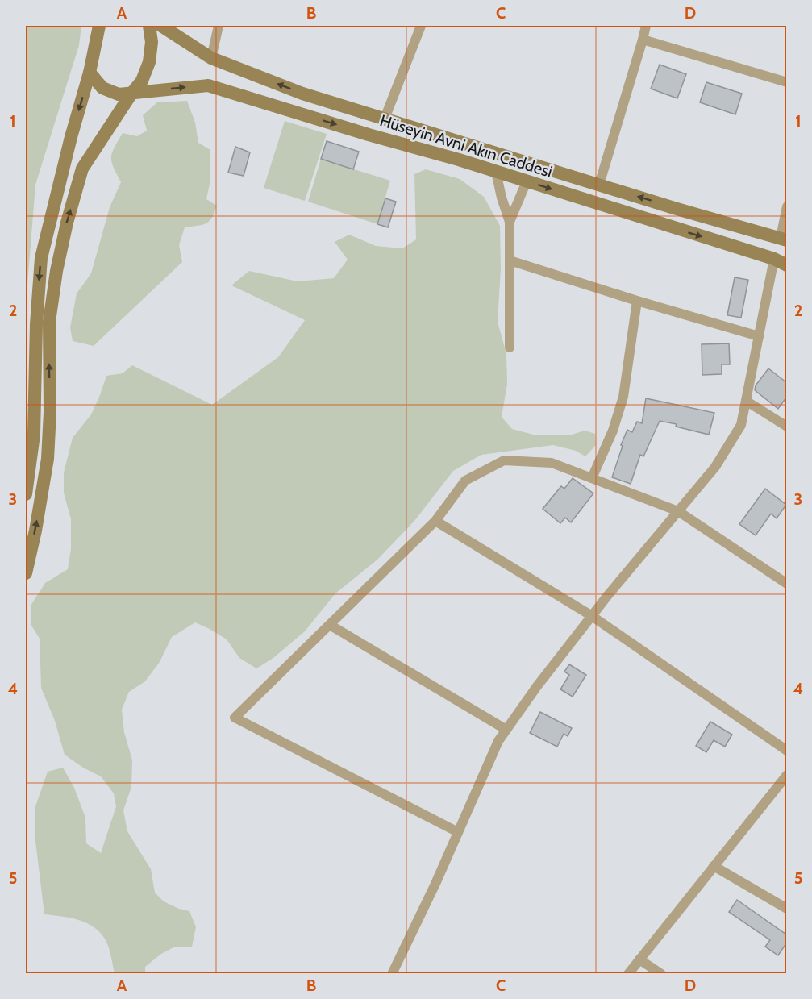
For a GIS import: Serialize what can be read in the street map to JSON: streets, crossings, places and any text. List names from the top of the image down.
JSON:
{
  "streets": {
    "main road": ["Hüseyin Avni Akın Caddesi"]
  },
  "grid": {
    "columns": [
      "A",
      "B",
      "C",
      "D"
    ],
    "rows": [
      "1",
      "2",
      "3",
      "4",
      "5"
    ]
  }
}
